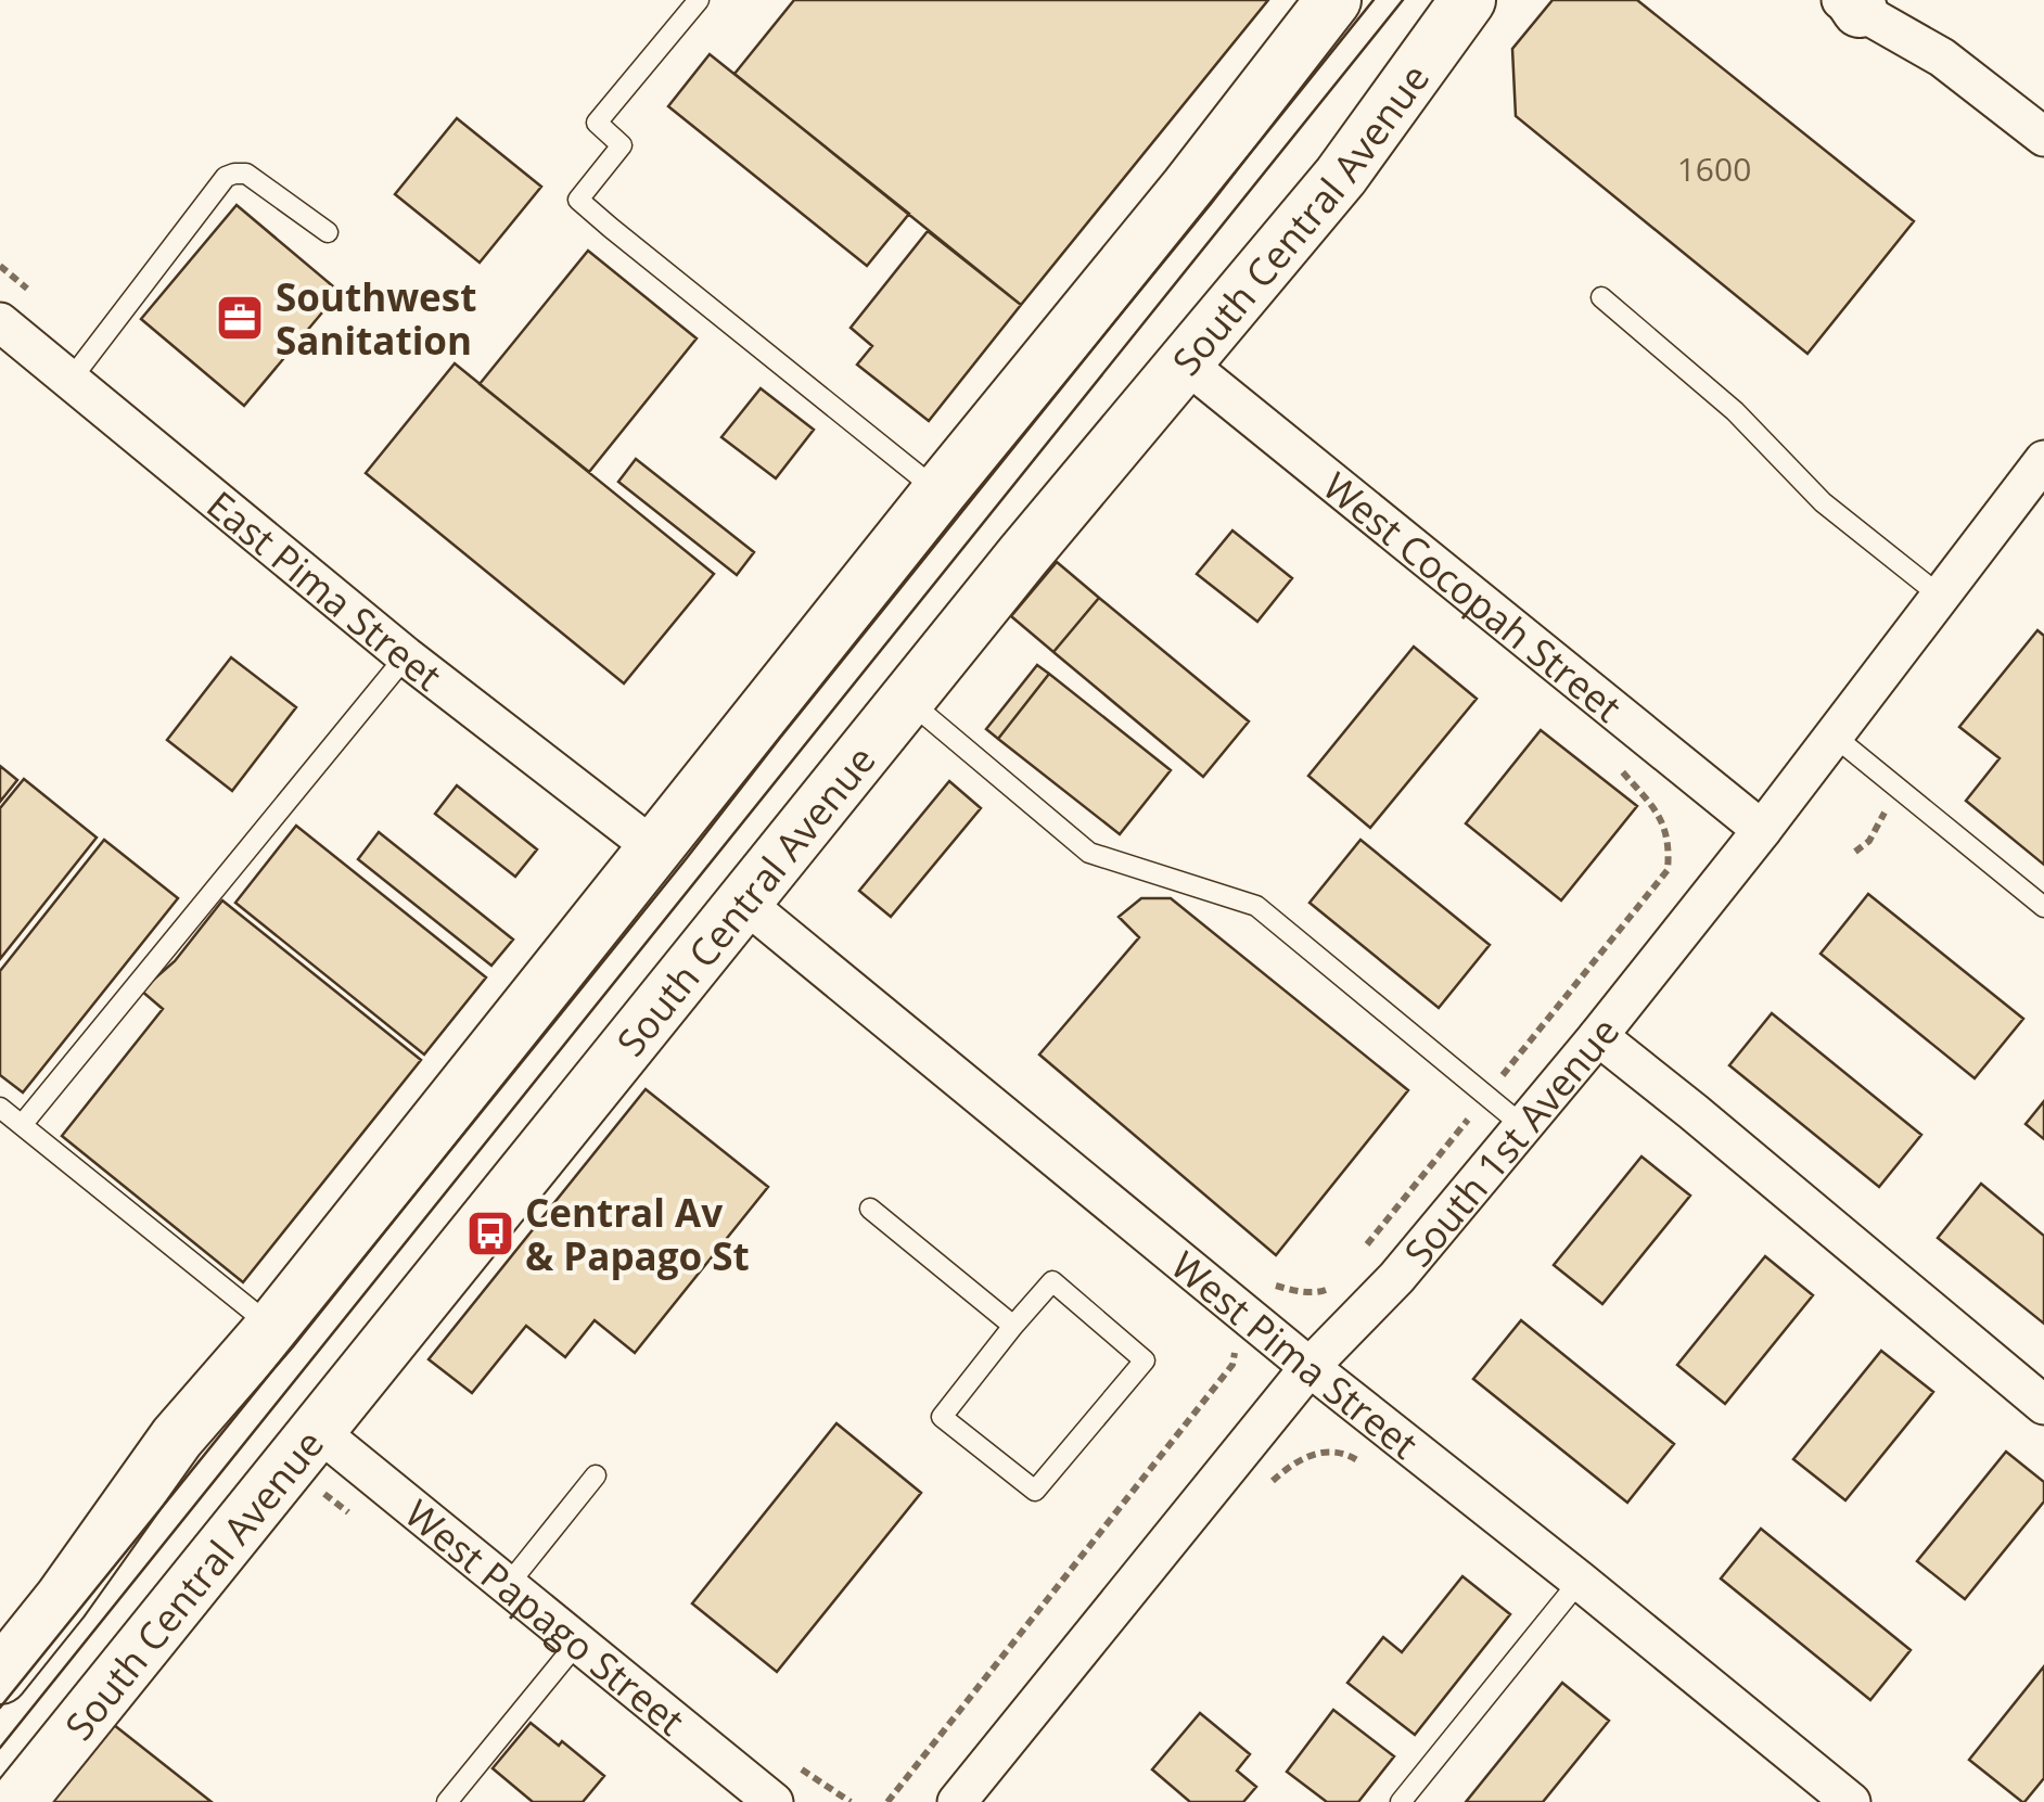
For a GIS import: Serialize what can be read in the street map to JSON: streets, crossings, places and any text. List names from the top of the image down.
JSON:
{
  "streets": {
    "main road": ["South Central Avenue"],
    "street": [
      "East Pima Street",
      "West Cocopah Street",
      "South 1st Avenue",
      "West Pima Street",
      "West Papago Street"
    ]
  },
  "crossings": [
    ["South Central Avenue", "West Cocopah Street"],
    ["South Central Avenue", "West Pima Street"],
    ["South Central Avenue", "West Papago Street"],
    ["West Cocopah Street", "South 1st Avenue"],
    ["South 1st Avenue", "West Pima Street"]
  ],
  "places": {
    "office": ["Southwest Sanitation"],
    "bus stop": ["Central Av & Papago St"]
  },
  "house_numbers": ["1600"]
}
